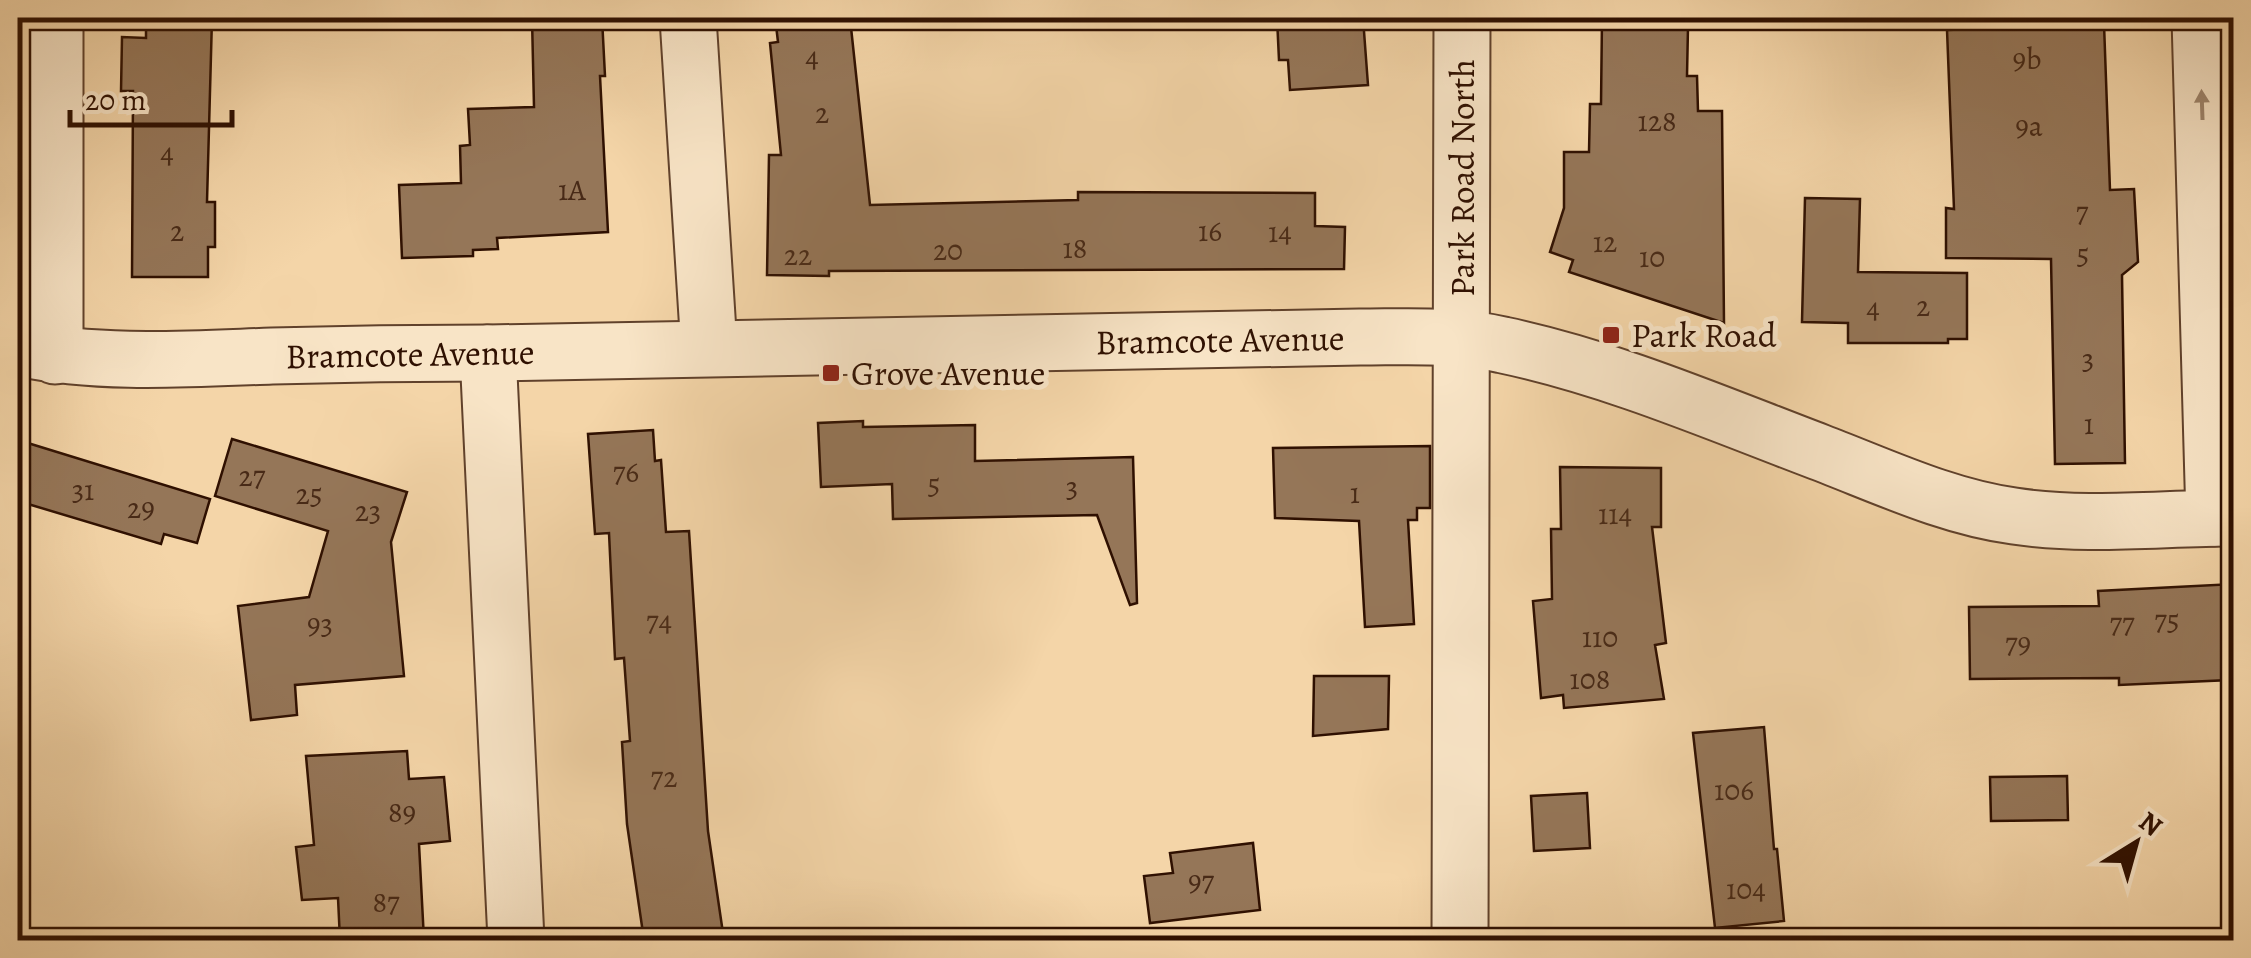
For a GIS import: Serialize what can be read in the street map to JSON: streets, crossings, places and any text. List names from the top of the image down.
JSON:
{
  "streets": {
    "street": ["Park Road North", "Bramcote Avenue"]
  },
  "crossings": [
    ["Park Road North", "Bramcote Avenue"]
  ],
  "places": {
    "transit": ["Park Road", "Grove Avenue"]
  },
  "house_numbers": [
    "4",
    "9b",
    "2",
    "128",
    "9a",
    "4",
    "1A",
    "7",
    "2",
    "16",
    "14",
    "12",
    "18",
    "20",
    "5",
    "22",
    "10",
    "2",
    "4",
    "3",
    "1",
    "76",
    "27",
    "5",
    "3",
    "31",
    "1",
    "25",
    "29",
    "23",
    "114",
    "75",
    "74",
    "77",
    "93",
    "110",
    "79",
    "108",
    "72",
    "106",
    "89",
    "97",
    "104",
    "87"
  ],
  "scale_bar": "20 m",
  "north": "top right"
}
